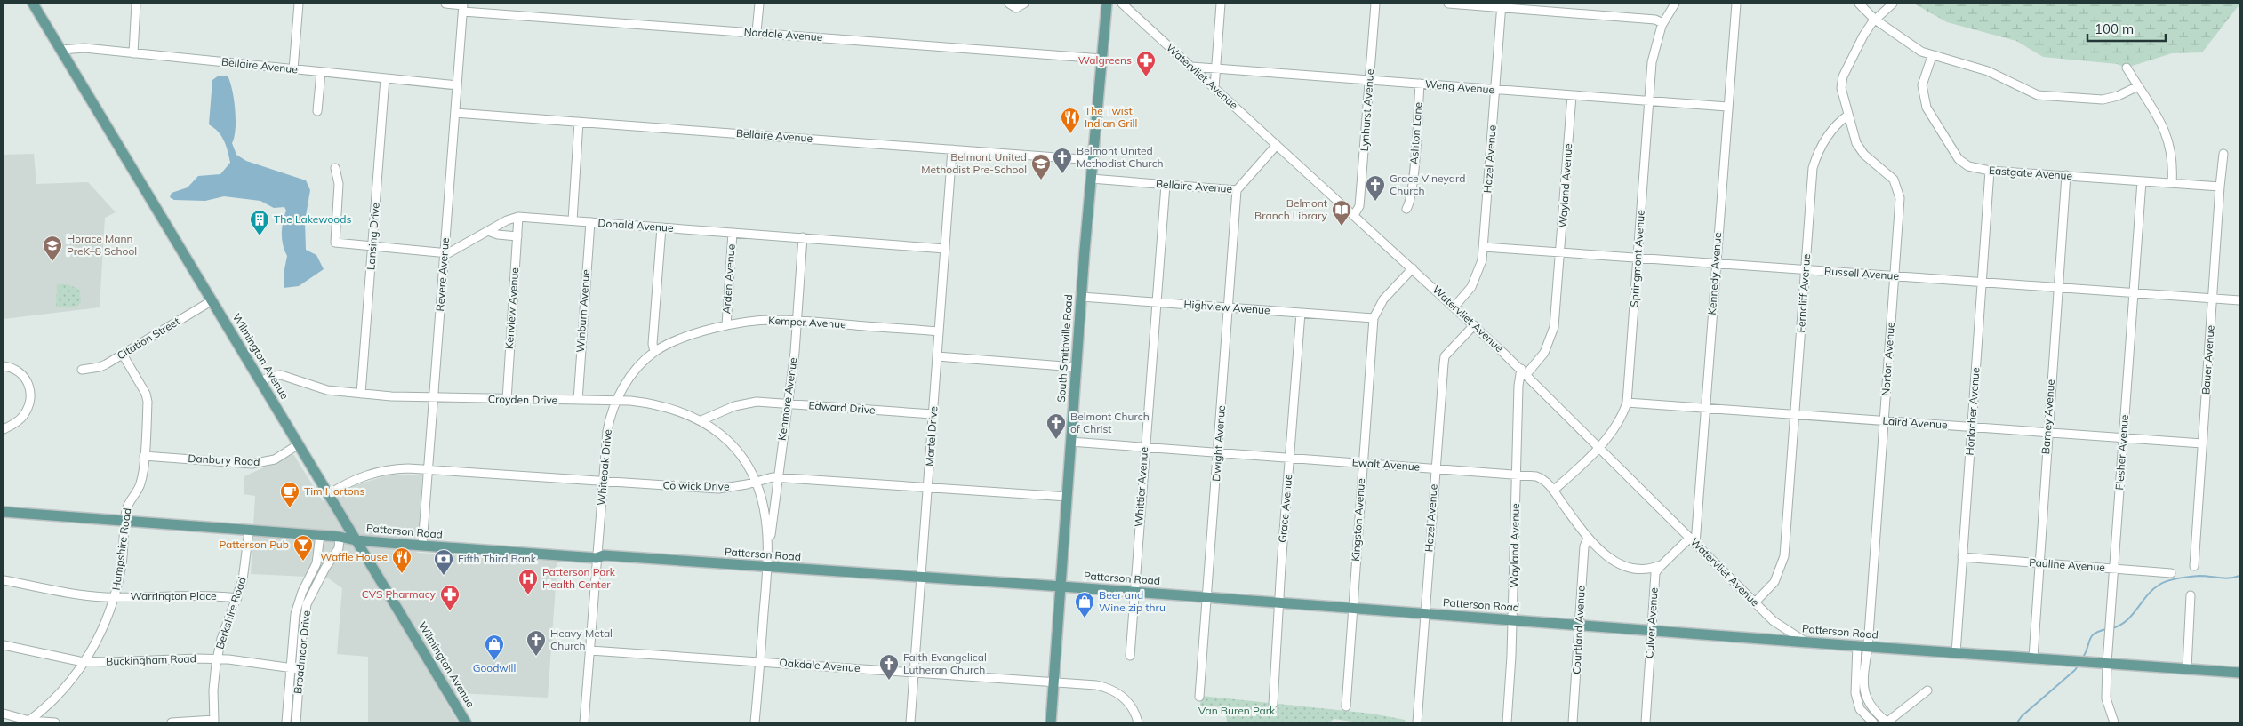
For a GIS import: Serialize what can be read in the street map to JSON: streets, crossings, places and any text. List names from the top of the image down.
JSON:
{
  "streets": {
    "main road": ["South Smithville Road", "Wilmington Avenue", "Patterson Road"],
    "street": [
      "Nordale Avenue",
      "Bellaire Avenue",
      "Watervliet Avenue",
      "Weng Avenue",
      "Lynhurst Avenue",
      "Ashton Lane",
      "Hazel Avenue",
      "Eastgate Avenue",
      "Wayland Avenue",
      "Donald Avenue",
      "Lansing Drive",
      "Springmont Avenue",
      "Kennedy Avenue",
      "Russell Avenue",
      "Revere Avenue",
      "Arden Avenue",
      "Ferncliff Avenue",
      "Highview Avenue",
      "Kenview Avenue",
      "Winburn Avenue",
      "Kemper Avenue",
      "Citation Street",
      "Norton Avenue",
      "Bauer Avenue",
      "Kenmore Avenue",
      "Croyden Drive",
      "Edward Drive",
      "Horlacher Avenue",
      "Barney Avenue",
      "Laird Avenue",
      "Martel Drive",
      "Dwight Avenue",
      "Flesher Avenue",
      "Danbury Road",
      "Ewalt Avenue",
      "Whiteoak Drive",
      "Colwick Drive",
      "Whittier Avenue",
      "Grace Avenue",
      "Kingston Avenue",
      "Hampshire Road",
      "Pauline Avenue",
      "Warrington Place",
      "Berkshire Road",
      "Culver Avenue",
      "Courtland Avenue",
      "Broadmoor Drive",
      "Buckingham Road",
      "Oakdale Avenue"
    ]
  },
  "crossings": [
    ["Nordale Avenue", "Revere Avenue"],
    ["Nordale Avenue", "South Smithville Road"],
    ["Bellaire Avenue", "Watervliet Avenue"],
    ["Bellaire Avenue", "Lansing Drive"],
    ["Bellaire Avenue", "Revere Avenue"],
    ["Bellaire Avenue", "South Smithville Road"],
    ["Bellaire Avenue", "Wilmington Avenue"],
    ["Bellaire Avenue", "Martel Drive"],
    ["Bellaire Avenue", "Dwight Avenue"],
    ["Bellaire Avenue", "Whittier Avenue"],
    ["Watervliet Avenue", "Weng Avenue"],
    ["Watervliet Avenue", "Lynhurst Avenue"],
    ["Watervliet Avenue", "Hazel Avenue"],
    ["Watervliet Avenue", "Wayland Avenue"],
    ["Watervliet Avenue", "Springmont Avenue"],
    ["Watervliet Avenue", "Kennedy Avenue"],
    ["Watervliet Avenue", "Ferncliff Avenue"],
    ["Watervliet Avenue", "Kingston Avenue"],
    ["Watervliet Avenue", "Patterson Road"],
    ["Weng Avenue", "Lynhurst Avenue"],
    ["Weng Avenue", "Ashton Lane"],
    ["Weng Avenue", "Hazel Avenue"],
    ["Weng Avenue", "Wayland Avenue"],
    ["Weng Avenue", "Springmont Avenue"],
    ["Weng Avenue", "Kennedy Avenue"],
    ["Hazel Avenue", "Russell Avenue"],
    ["Hazel Avenue", "Ewalt Avenue"],
    ["Hazel Avenue", "Patterson Road"],
    ["Eastgate Avenue", "Bauer Avenue"],
    ["Eastgate Avenue", "Horlacher Avenue"],
    ["Eastgate Avenue", "Barney Avenue"],
    ["Eastgate Avenue", "Flesher Avenue"],
    ["Wayland Avenue", "Russell Avenue"],
    ["Wayland Avenue", "Ewalt Avenue"],
    ["Wayland Avenue", "Patterson Road"],
    ["Donald Avenue", "Lansing Drive"],
    ["Donald Avenue", "Revere Avenue"],
    ["Donald Avenue", "Arden Avenue"],
    ["Donald Avenue", "Kenview Avenue"],
    ["Donald Avenue", "Winburn Avenue"],
    ["Donald Avenue", "Kenmore Avenue"],
    ["Donald Avenue", "Martel Drive"],
    ["Lansing Drive", "Croyden Drive"],
    ["Springmont Avenue", "Russell Avenue"],
    ["Springmont Avenue", "Laird Avenue"],
    ["Springmont Avenue", "Ewalt Avenue"],
    ["Kennedy Avenue", "Russell Avenue"],
    ["Kennedy Avenue", "Laird Avenue"],
    ["Russell Avenue", "Ferncliff Avenue"],
    ["Russell Avenue", "Norton Avenue"],
    ["Russell Avenue", "Bauer Avenue"],
    ["Russell Avenue", "Horlacher Avenue"],
    ["Russell Avenue", "Barney Avenue"],
    ["Russell Avenue", "Flesher Avenue"],
    ["Revere Avenue", "Croyden Drive"],
    ["Revere Avenue", "Colwick Drive"],
    ["Revere Avenue", "Patterson Road"],
    ["Arden Avenue", "Kemper Avenue"],
    ["Ferncliff Avenue", "Norton Avenue"],
    ["Ferncliff Avenue", "Laird Avenue"],
    ["Highview Avenue", "South Smithville Road"],
    ["Highview Avenue", "Dwight Avenue"],
    ["Highview Avenue", "Whittier Avenue"],
    ["Highview Avenue", "Grace Avenue"],
    ["Highview Avenue", "Kingston Avenue"],
    ["Kenview Avenue", "Croyden Drive"],
    ["Winburn Avenue", "Croyden Drive"],
    ["Kemper Avenue", "Kenmore Avenue"],
    ["Kemper Avenue", "Martel Drive"],
    ["Kemper Avenue", "Whiteoak Drive"],
    ["Citation Street", "Wilmington Avenue"],
    ["Citation Street", "Hampshire Road"],
    ["South Smithville Road", "Ewalt Avenue"],
    ["South Smithville Road", "Colwick Drive"],
    ["South Smithville Road", "Patterson Road"],
    ["South Smithville Road", "Oakdale Avenue"],
    ["Wilmington Avenue", "Croyden Drive"],
    ["Wilmington Avenue", "Danbury Road"],
    ["Wilmington Avenue", "Colwick Drive"],
    ["Wilmington Avenue", "Patterson Road"],
    ["Norton Avenue", "Laird Avenue"],
    ["Norton Avenue", "Patterson Road"],
    ["Bauer Avenue", "Laird Avenue"],
    ["Kenmore Avenue", "Croyden Drive"],
    ["Kenmore Avenue", "Edward Drive"],
    ["Kenmore Avenue", "Colwick Drive"],
    ["Kenmore Avenue", "Patterson Road"],
    ["Kenmore Avenue", "Oakdale Avenue"],
    ["Croyden Drive", "Edward Drive"],
    ["Croyden Drive", "Whiteoak Drive"],
    ["Croyden Drive", "Colwick Drive"],
    ["Edward Drive", "Martel Drive"],
    ["Horlacher Avenue", "Laird Avenue"],
    ["Horlacher Avenue", "Patterson Road"],
    ["Horlacher Avenue", "Pauline Avenue"],
    ["Barney Avenue", "Laird Avenue"],
    ["Barney Avenue", "Patterson Road"],
    ["Barney Avenue", "Pauline Avenue"],
    ["Laird Avenue", "Flesher Avenue"],
    ["Martel Drive", "Colwick Drive"],
    ["Martel Drive", "Patterson Road"],
    ["Martel Drive", "Oakdale Avenue"],
    ["Dwight Avenue", "Ewalt Avenue"],
    ["Dwight Avenue", "Patterson Road"],
    ["Flesher Avenue", "Patterson Road"],
    ["Flesher Avenue", "Pauline Avenue"],
    ["Danbury Road", "Hampshire Road"],
    ["Ewalt Avenue", "Whittier Avenue"],
    ["Ewalt Avenue", "Grace Avenue"],
    ["Ewalt Avenue", "Kingston Avenue"],
    ["Ewalt Avenue", "Culver Avenue"],
    ["Ewalt Avenue", "Courtland Avenue"],
    ["Whiteoak Drive", "Colwick Drive"],
    ["Whiteoak Drive", "Patterson Road"],
    ["Whiteoak Drive", "Oakdale Avenue"],
    ["Whittier Avenue", "Patterson Road"],
    ["Grace Avenue", "Patterson Road"],
    ["Kingston Avenue", "Patterson Road"],
    ["Patterson Road", "Hampshire Road"],
    ["Patterson Road", "Berkshire Road"],
    ["Patterson Road", "Culver Avenue"],
    ["Patterson Road", "Courtland Avenue"],
    ["Patterson Road", "Broadmoor Drive"],
    ["Hampshire Road", "Warrington Place"],
    ["Hampshire Road", "Buckingham Road"],
    ["Warrington Place", "Berkshire Road"],
    ["Berkshire Road", "Buckingham Road"],
    ["Broadmoor Drive", "Buckingham Road"]
  ],
  "parks": ["Van Buren Park"],
  "places": {
    "pharmacy": ["Walgreens", "CVS Pharmacy"],
    "restaurant": ["The Twist Indian Grill", "Waffle House"],
    "church": [
      "Belmont United Methodist Church",
      "Grace Vineyard Church",
      "Belmont Church of Christ",
      "Heavy Metal Church",
      "Faith Evangelical Lutheran Church"
    ],
    "school or university": ["Belmont United Methodist Pre-School", "Horace Mann PreK–8 School"],
    "library": ["Belmont Branch Library"],
    "building": ["The Lakewoods"],
    "cafe": ["Tim Hortons"],
    "bar": ["Patterson Pub"],
    "bank": ["Fifth Third Bank"],
    "hospital": ["Patterson Park Health Center"],
    "shop": ["Beer and Wine zip thru", "Goodwill"]
  },
  "scale_bar": "100 m"
}
